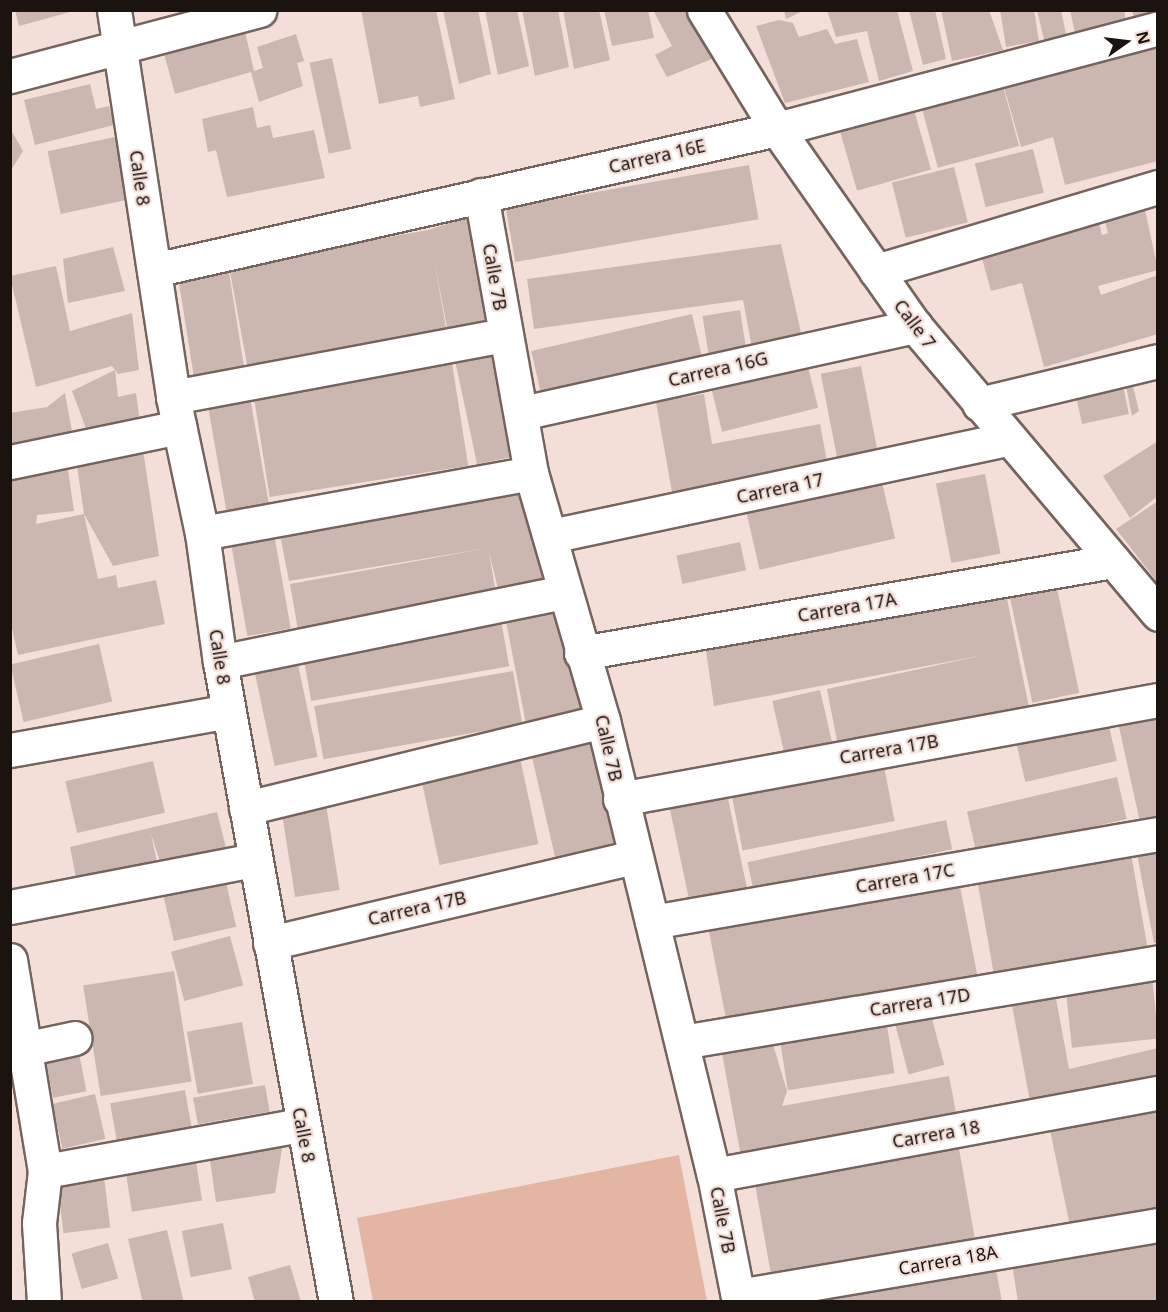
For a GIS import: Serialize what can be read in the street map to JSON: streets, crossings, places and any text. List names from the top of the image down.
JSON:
{
  "streets": {
    "street": [
      "Carrera 16E",
      "Calle 8",
      "Calle 7B",
      "Calle 7",
      "Carrera 16G",
      "Carrera 17",
      "Carrera 17A",
      "Carrera 17B",
      "Carrera 17C",
      "Carrera 17D",
      "Carrera 18",
      "Carrera 18A"
    ]
  },
  "crossings": [
    ["Carrera 16E", "Calle 8"],
    ["Carrera 16E", "Calle 7B"],
    ["Carrera 16E", "Calle 7"],
    ["Calle 8", "Carrera 17B"],
    ["Calle 7B", "Carrera 16G"],
    ["Calle 7B", "Carrera 17"],
    ["Calle 7B", "Carrera 17A"],
    ["Calle 7B", "Carrera 17B"],
    ["Calle 7B", "Carrera 17C"],
    ["Calle 7B", "Carrera 17D"],
    ["Calle 7B", "Carrera 18"],
    ["Calle 7B", "Carrera 18A"],
    ["Calle 7", "Carrera 16G"],
    ["Calle 7", "Carrera 17"],
    ["Calle 7", "Carrera 17A"]
  ],
  "north": "right"
}
